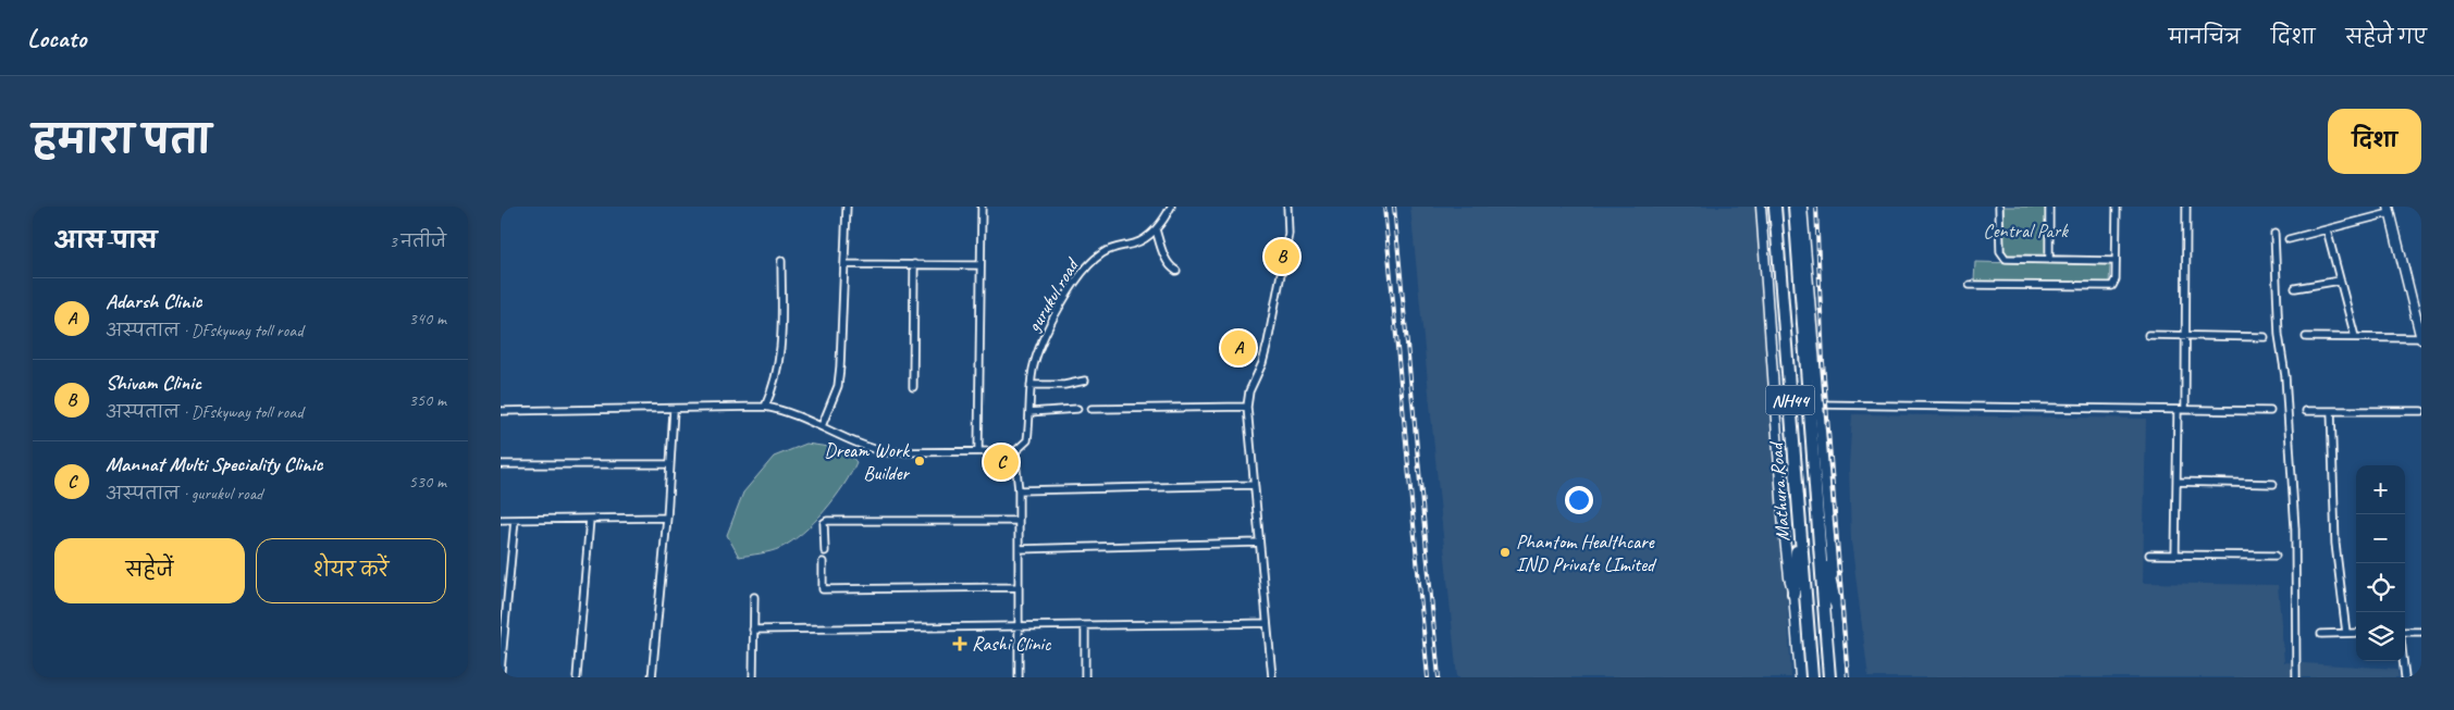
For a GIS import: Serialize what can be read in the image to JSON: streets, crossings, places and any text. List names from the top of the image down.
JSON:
{
  "streets": {
    "highway": ["NH44", "Mathura Road"],
    "street": ["gurukul road"]
  },
  "parks": ["Central Park"],
  "places": {
    "other": ["Dream Work Builder", "Phantom Healthcare IND Private LImited"],
    "health": ["Rashi Clinic"]
  },
  "page": {
    "header": "Locato",
    "nav": ["मानचित्र", "दिशा", "सहेजे गए"],
    "title": "हमारा पता",
    "buttons": [
      "दिशा",
      ["सहेजें", "शेयर करें"]
    ],
    "heading": ["आस-पास", "3 नतीजे"],
    "pins": ["B", "A", "C"],
    "list": [
      {
        "mark": "A",
        "name": "Adarsh Clinic",
        "note": "अस्पताल · DFskyway toll road",
        "value": "340 m"
      },
      {
        "mark": "B",
        "name": "Shivam Clinic",
        "note": "अस्पताल · DFskyway toll road",
        "value": "350 m"
      },
      {
        "mark": "C",
        "name": "Mannat Multi Speciality Clinic",
        "note": "अस्पताल · gurukul road",
        "value": "530 m"
      }
    ],
    "map_buttons": ["+", "−"]
  }
}
